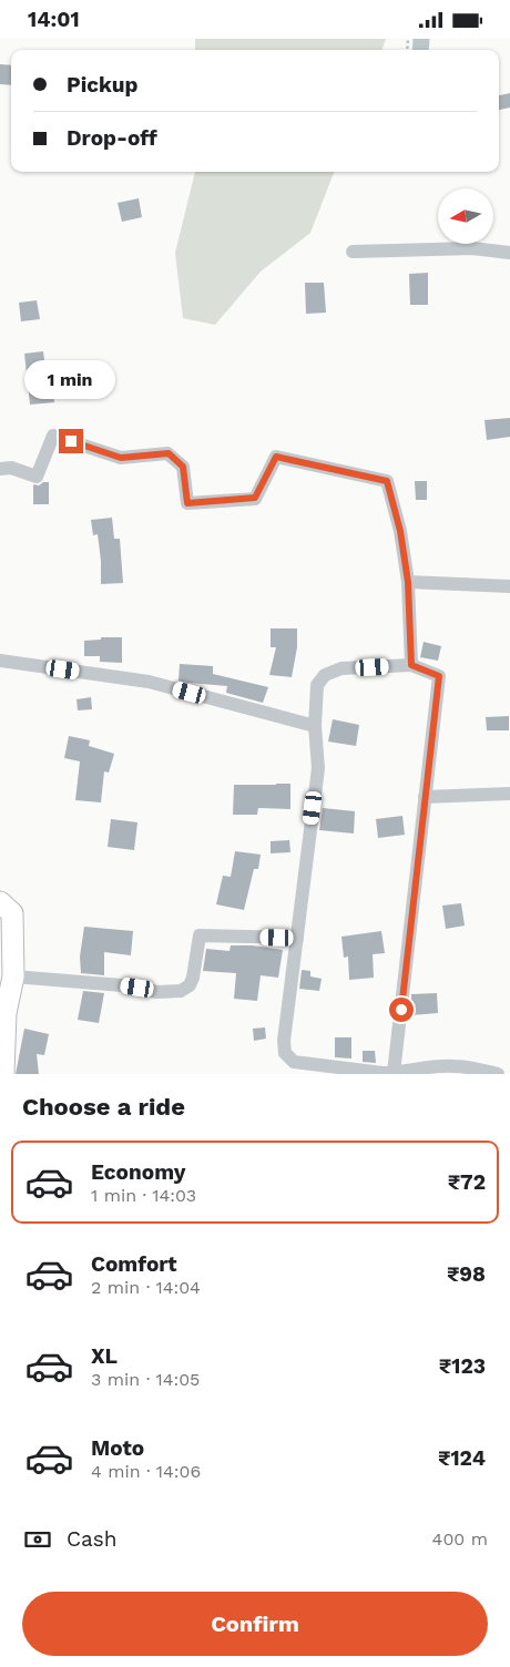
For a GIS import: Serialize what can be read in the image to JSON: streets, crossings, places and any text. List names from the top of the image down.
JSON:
{
  "north": "left",
  "page": {
    "status": "14:01",
    "banner": ["Pickup", "Drop-off"],
    "bubble": "1 min",
    "heading": "Choose a ride",
    "list": [
      {
        "name": "Economy",
        "note": "1 min · 14:03",
        "value": "₹72"
      },
      {
        "name": "Comfort",
        "note": "2 min · 14:04",
        "value": "₹98"
      },
      {
        "name": "XL",
        "note": "3 min · 14:05",
        "value": "₹123"
      },
      {
        "name": "Moto",
        "note": "4 min · 14:06",
        "value": "₹124"
      }
    ],
    "pay": ["Cash", "400 m"],
    "buttons": "Confirm"
  }
}
